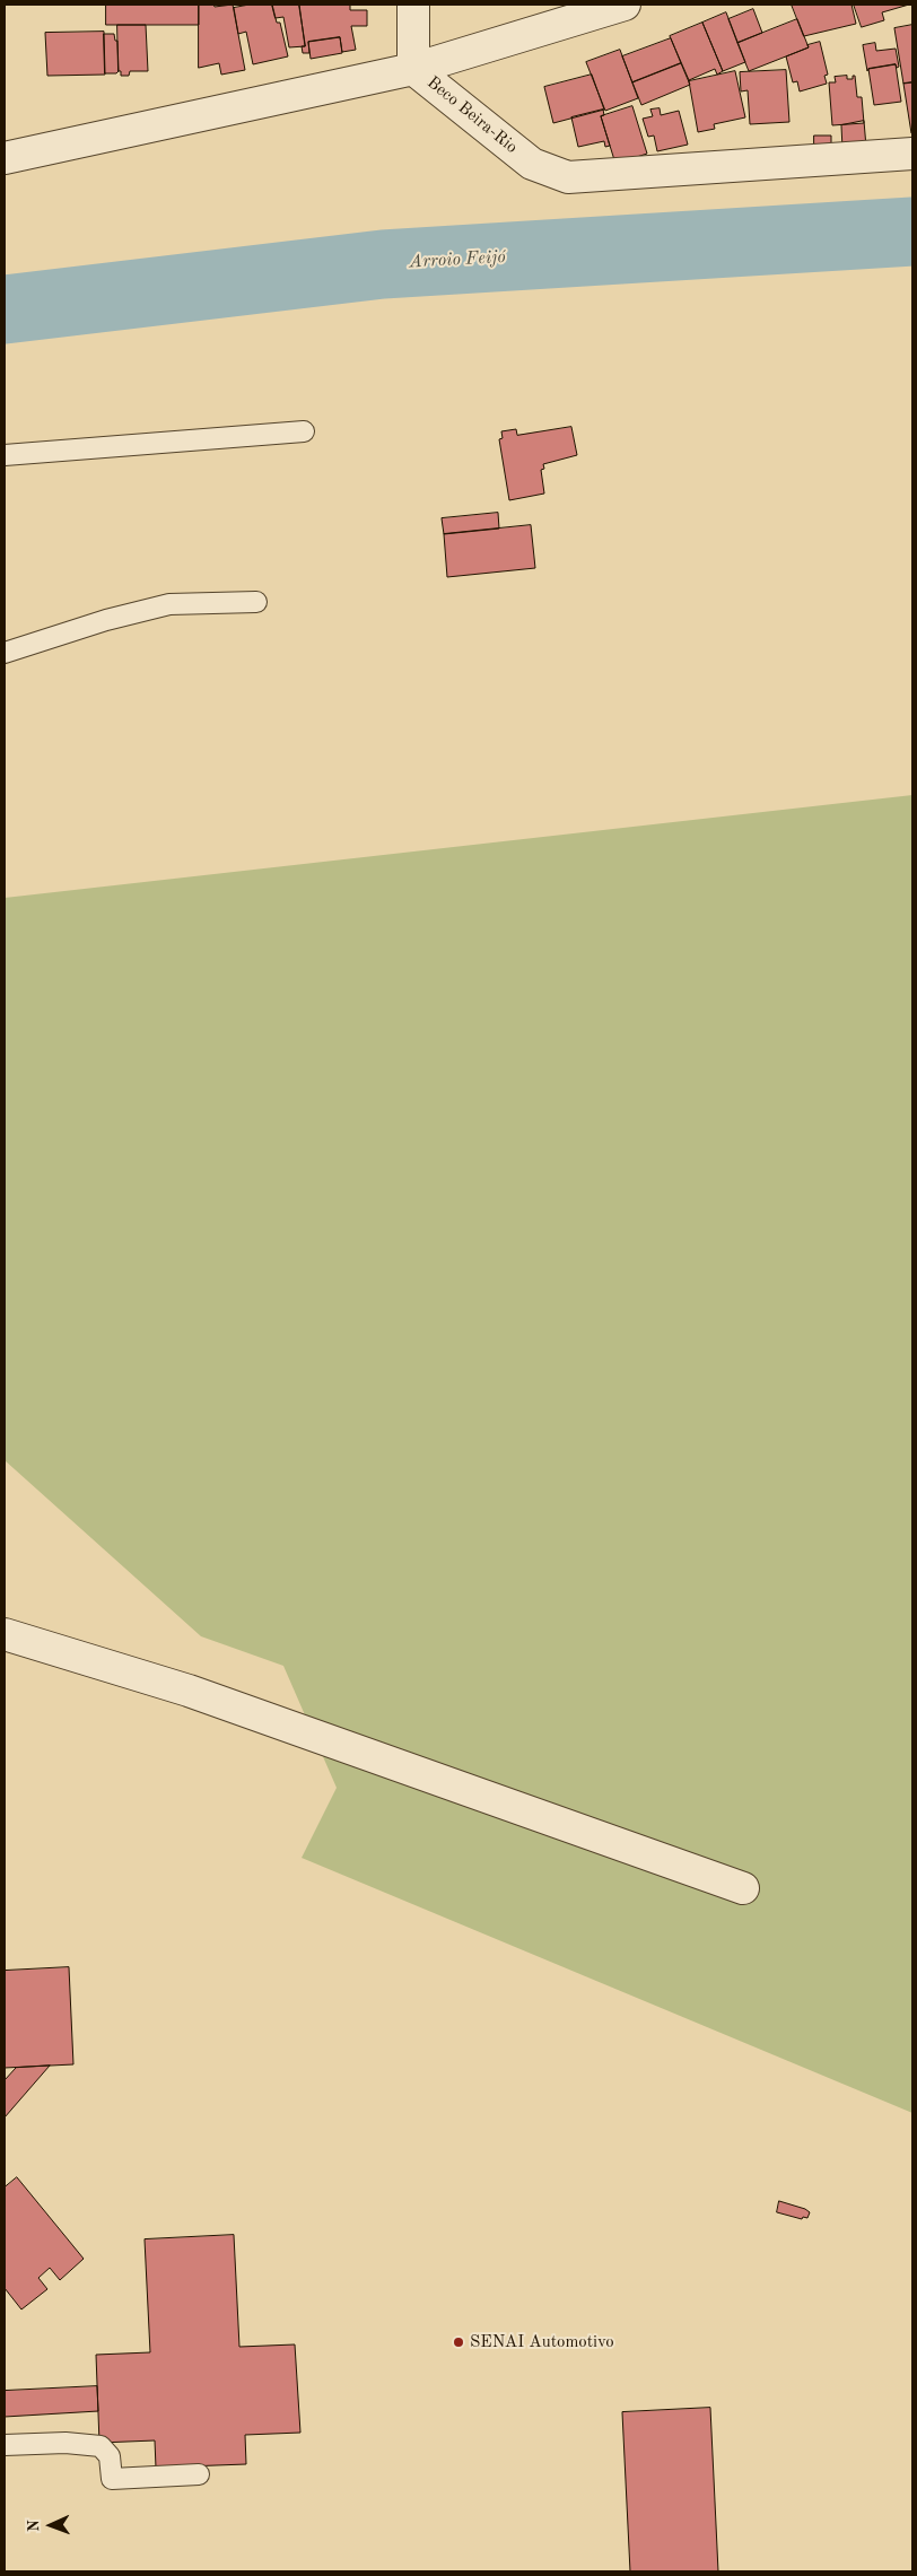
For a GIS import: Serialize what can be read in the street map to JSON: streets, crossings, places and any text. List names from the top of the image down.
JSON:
{
  "streets": {
    "street": ["Beco Beira-Rio"]
  },
  "water": ["Arroio Feijó"],
  "places": ["SENAI Automotivo"],
  "north": "left"
}
